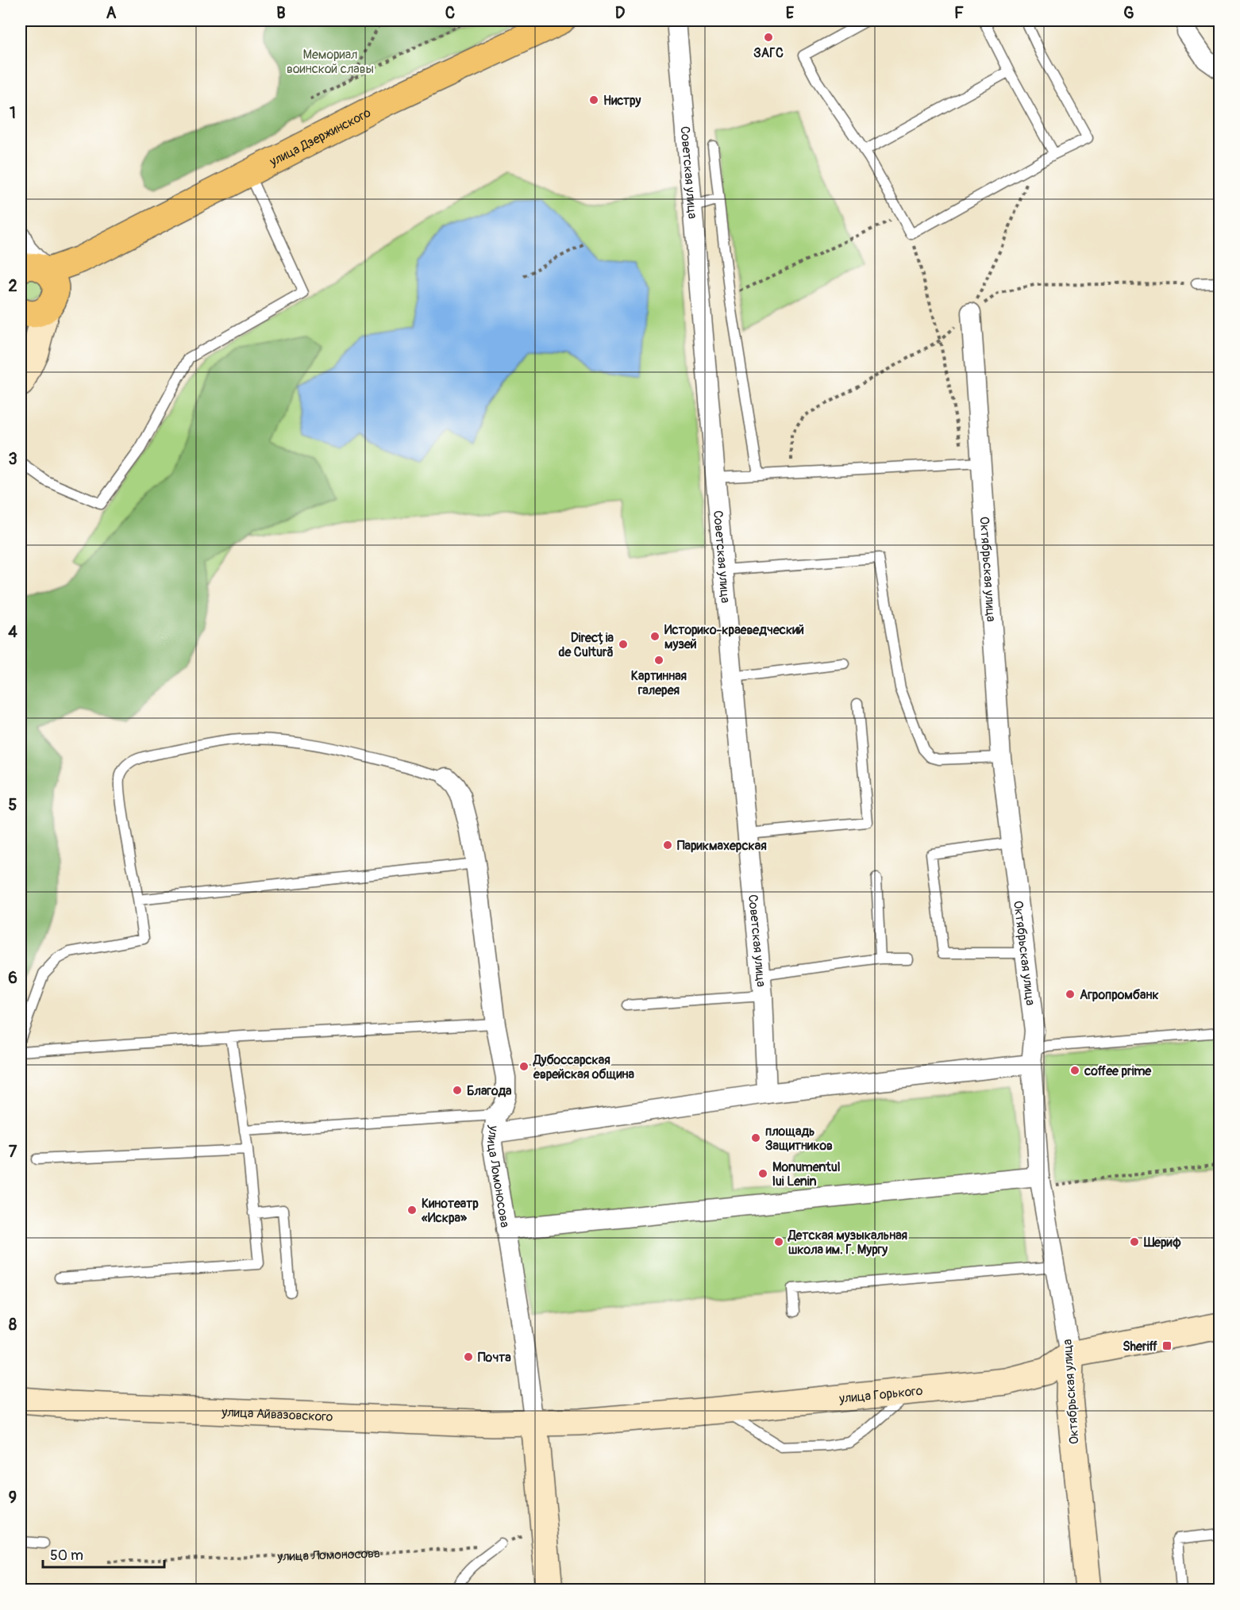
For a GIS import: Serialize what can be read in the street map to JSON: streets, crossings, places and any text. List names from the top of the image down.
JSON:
{
  "streets": {
    "highway": ["улица Дзержинского"],
    "street": [
      "Советская улица",
      "Октябрьская улица",
      "улица Ломоносова",
      "улица Горького",
      "улица Айвазовского"
    ]
  },
  "crossings": [
    ["Октябрьская улица", "улица Горького"],
    ["улица Ломоносова", "улица Горького"],
    ["улица Ломоносова", "улица Айвазовского"],
    ["улица Горького", "улица Айвазовского"]
  ],
  "parks": ["Мемориал воинской славы"],
  "places": {
    "other": [
      "ЗАГС",
      "Нистру",
      "Историко-краеведческий музей",
      "Direcția de Cultură",
      "Картинная галерея",
      "Парикмахерская",
      "Агропромбанк",
      "Дубоссарская еврейская община",
      "coffee prime",
      "Благода",
      "площадь Защитников",
      "Monumentul lui Lenin",
      "Кинотеатр «Искра»",
      "Детская музыкальная школа им. Г. Мургу",
      "Шериф",
      "Почта"
    ],
    "transit": ["Sheriff"]
  },
  "scale_bar": "50 m",
  "grid": {
    "columns": [
      "A",
      "B",
      "C",
      "D",
      "E",
      "F",
      "G"
    ],
    "rows": [
      "1",
      "2",
      "3",
      "4",
      "5",
      "6",
      "7",
      "8",
      "9"
    ]
  }
}
